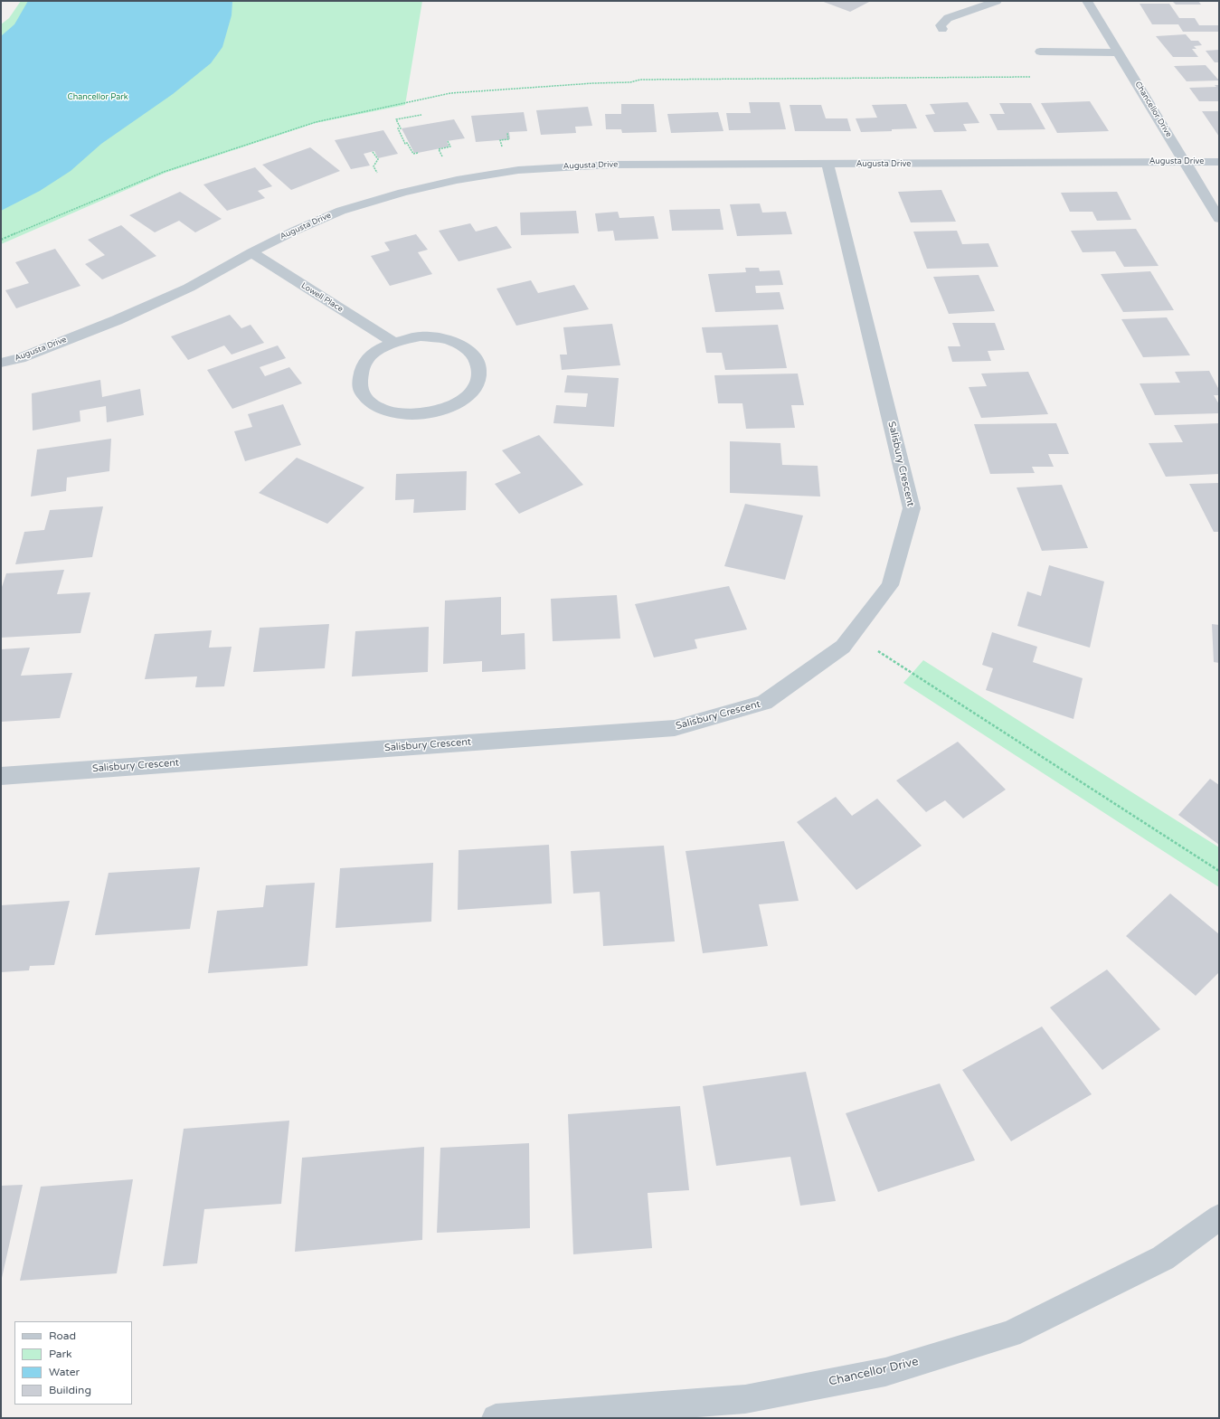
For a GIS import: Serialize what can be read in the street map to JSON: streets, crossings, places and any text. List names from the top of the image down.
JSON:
{
  "streets": {
    "street": [
      "Chancellor Drive",
      "Augusta Drive",
      "Lowell Place",
      "Salisbury Crescent"
    ]
  },
  "crossings": [
    ["Chancellor Drive", "Augusta Drive"],
    ["Augusta Drive", "Lowell Place"],
    ["Augusta Drive", "Salisbury Crescent"]
  ],
  "parks": ["Chancellor Park"],
  "legend": [
    "Road",
    "Park",
    "Water",
    "Building"
  ]
}
